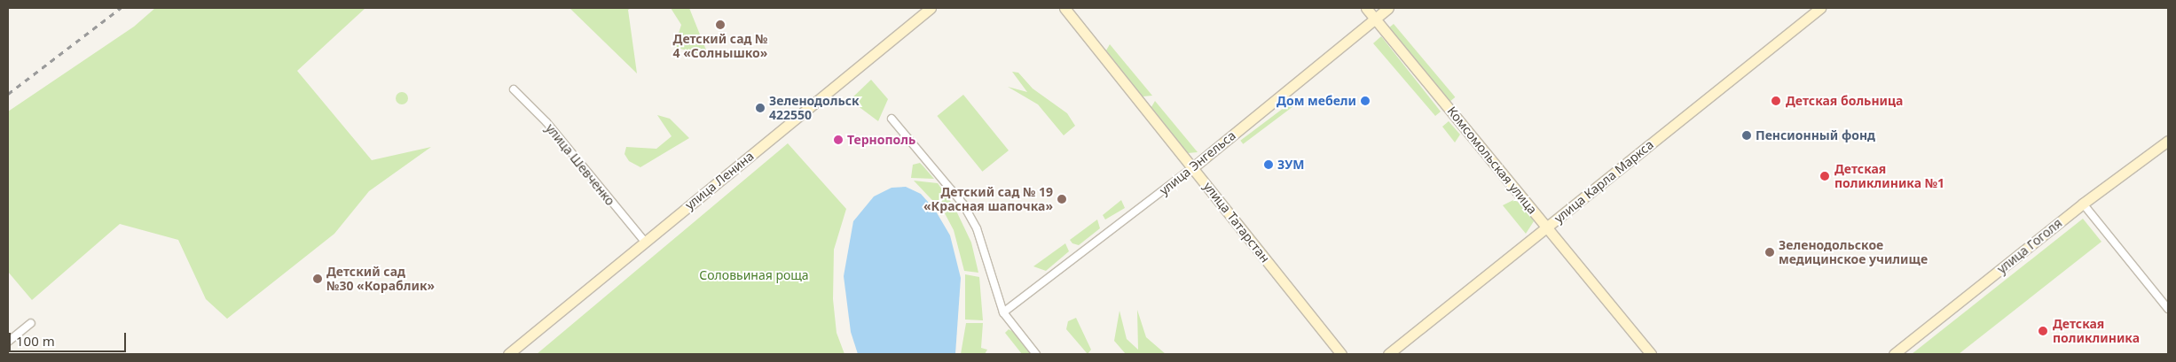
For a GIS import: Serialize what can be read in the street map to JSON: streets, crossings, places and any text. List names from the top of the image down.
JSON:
{
  "streets": {
    "street": [
      "Комсомольская улица",
      "улица Энгельса",
      "улица Шевченко",
      "улица Ленина",
      "улица Карла Маркса",
      "улица Татарстан",
      "улица Гоголя"
    ]
  },
  "crossings": [
    ["Комсомольская улица", "улица Энгельса"],
    ["Комсомольская улица", "улица Карла Маркса"],
    ["улица Энгельса", "улица Татарстан"],
    ["улица Шевченко", "улица Ленина"]
  ],
  "parks": ["Соловьиная роща"],
  "places": [
    "Детский сад № 4 «Солнышко»",
    "Дом мебели",
    "Детская больница",
    "Зеленодольск 422550",
    "Пенсионный фонд",
    "Тернополь",
    "ЗУМ",
    "Детская поликлиника №1",
    "Детский сад № 19 «Красная шапочка»",
    "Зеленодольское медицинское училище",
    "Детский сад №30 «Кораблик»",
    "Детская поликлиника"
  ],
  "scale_bar": "100 m"
}
